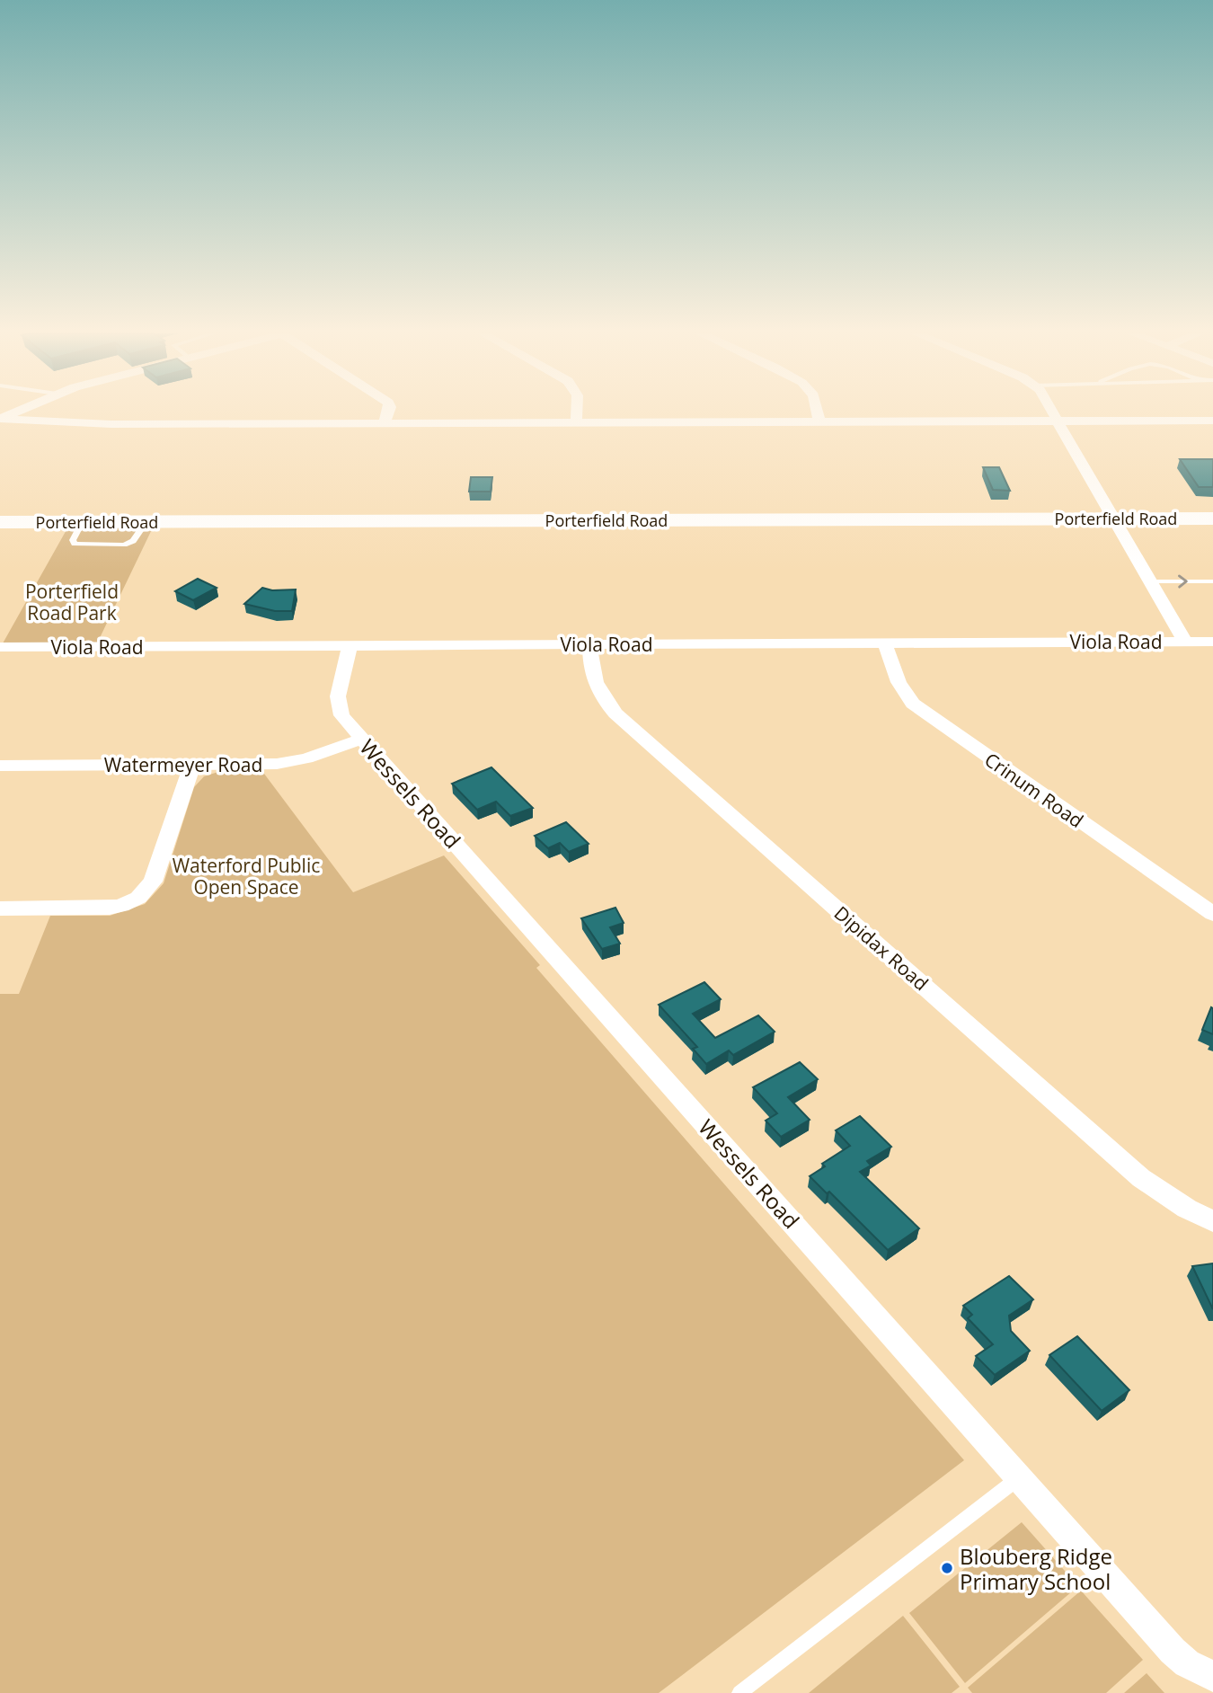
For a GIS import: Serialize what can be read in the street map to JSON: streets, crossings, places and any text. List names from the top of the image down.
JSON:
{
  "streets": {
    "street": [
      "Porterfield Road",
      "Viola Road",
      "Watermeyer Road",
      "Crinum Road",
      "Wessels Road",
      "Dipidax Road"
    ]
  },
  "crossings": [
    ["Viola Road", "Crinum Road"],
    ["Viola Road", "Wessels Road"],
    ["Viola Road", "Dipidax Road"],
    ["Watermeyer Road", "Wessels Road"]
  ],
  "parks": ["Porterfield Road Park", "Waterford Public Open Space"],
  "places": ["Blouberg Ridge Primary School"]
}
